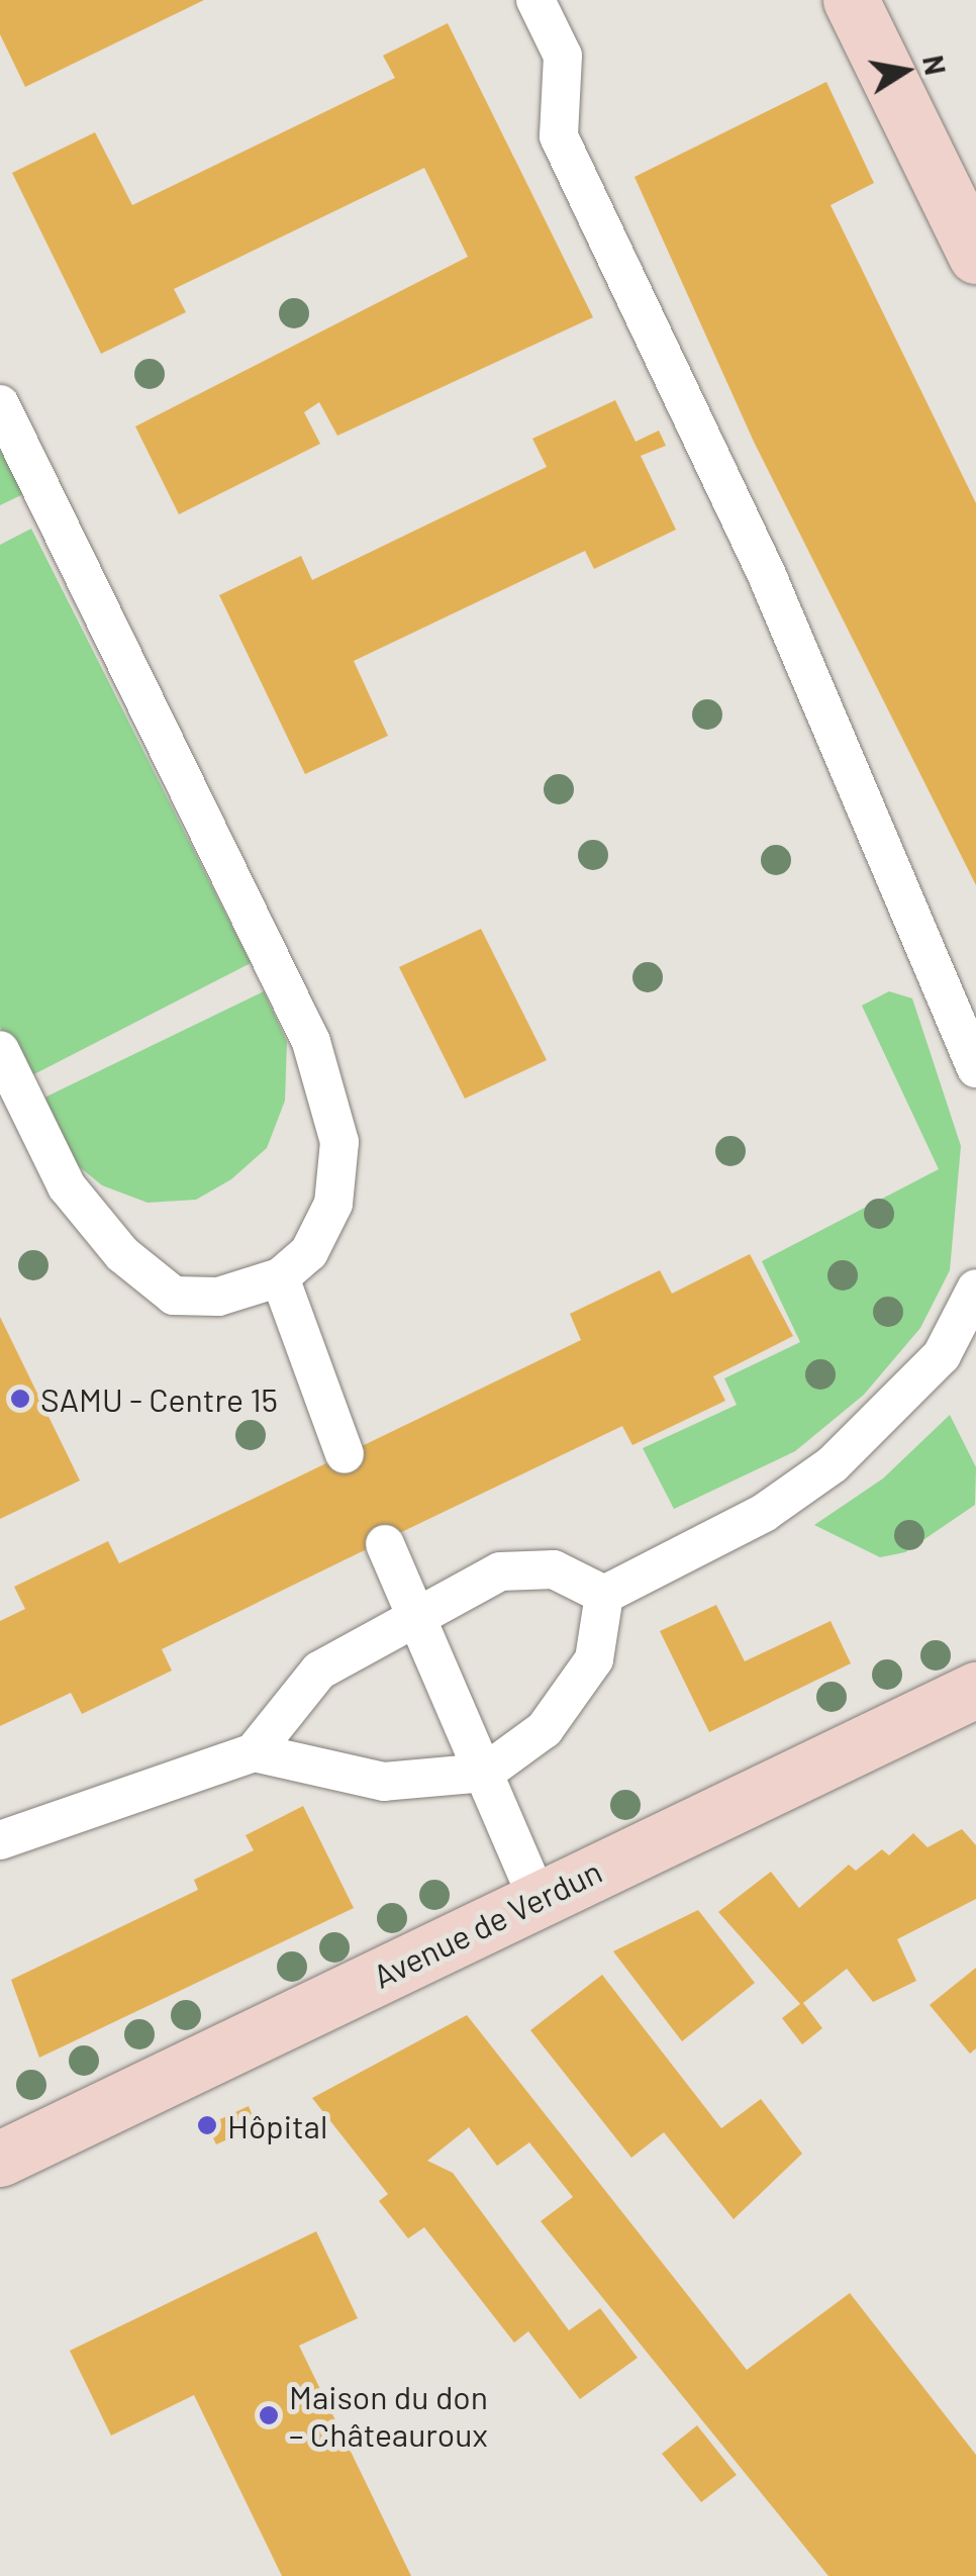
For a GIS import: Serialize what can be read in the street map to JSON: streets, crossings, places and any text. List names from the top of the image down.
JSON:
{
  "streets": {
    "main road": ["Avenue de Verdun"]
  },
  "places": ["SAMU - Centre 15", "Hôpital", "Maison du don – Châteauroux"],
  "north": "right"
}
